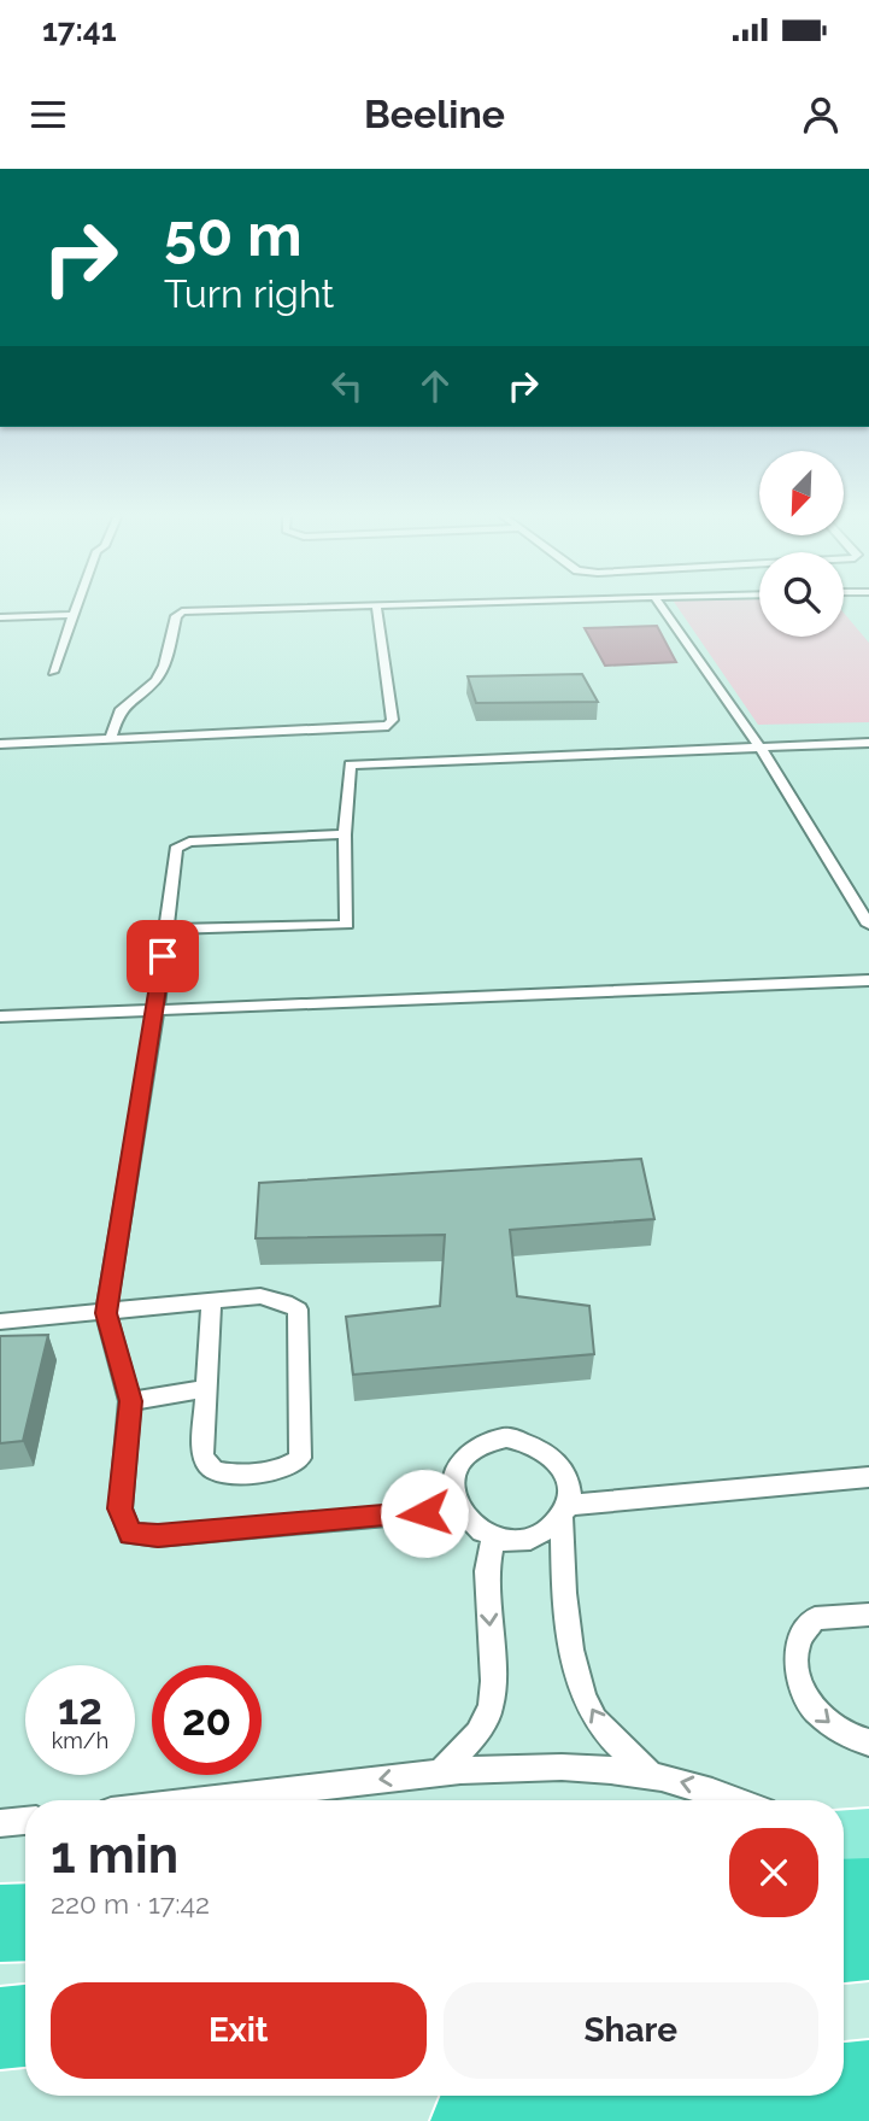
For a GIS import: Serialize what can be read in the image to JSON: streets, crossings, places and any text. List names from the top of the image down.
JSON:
{
  "north": "bottom left",
  "page": {
    "status": "17:41",
    "header": "Beeline",
    "turn": ["50 m", "Turn right"],
    "speed": "12 km/h",
    "limit": "20",
    "heading": ["1 min", "220 m · 17:42"],
    "buttons": ["Exit", "Share"]
  }
}
